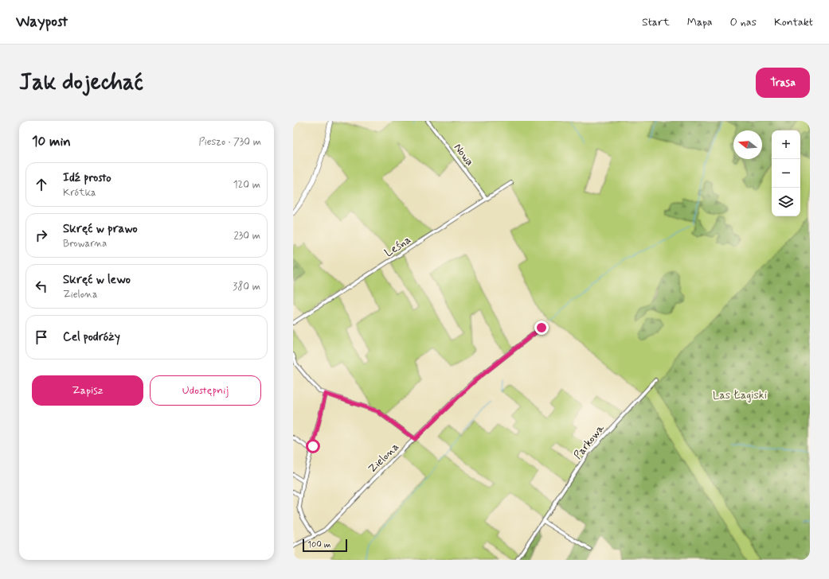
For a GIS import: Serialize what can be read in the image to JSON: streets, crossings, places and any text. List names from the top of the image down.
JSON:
{
  "streets": {
    "street": [
      "Nowa",
      "Leśna",
      "Parkowa",
      "Zielona"
    ]
  },
  "crossings": [
    ["Nowa", "Leśna"]
  ],
  "parks": ["Las Łagiski"],
  "scale_bar": "100 m",
  "north": "left",
  "page": {
    "header": "Waypost",
    "nav": [
      "Start",
      "Mapa",
      "O nas",
      "Kontakt"
    ],
    "buttons": [
      "Trasa",
      ["Zapisz", "Udostępnij"]
    ],
    "title": "Jak dojechać",
    "heading": ["10 min", "Pieszo · 730 m"],
    "map_buttons": ["+", "−"],
    "list": [
      ["Idź prosto", "Krótka", "120 m"],
      ["Skręć w prawo", "Browarna", "230 m"],
      ["Skręć w lewo", "Zielona", "380 m"],
      "Cel podróży"
    ],
    "scale": "100 m"
  }
}
